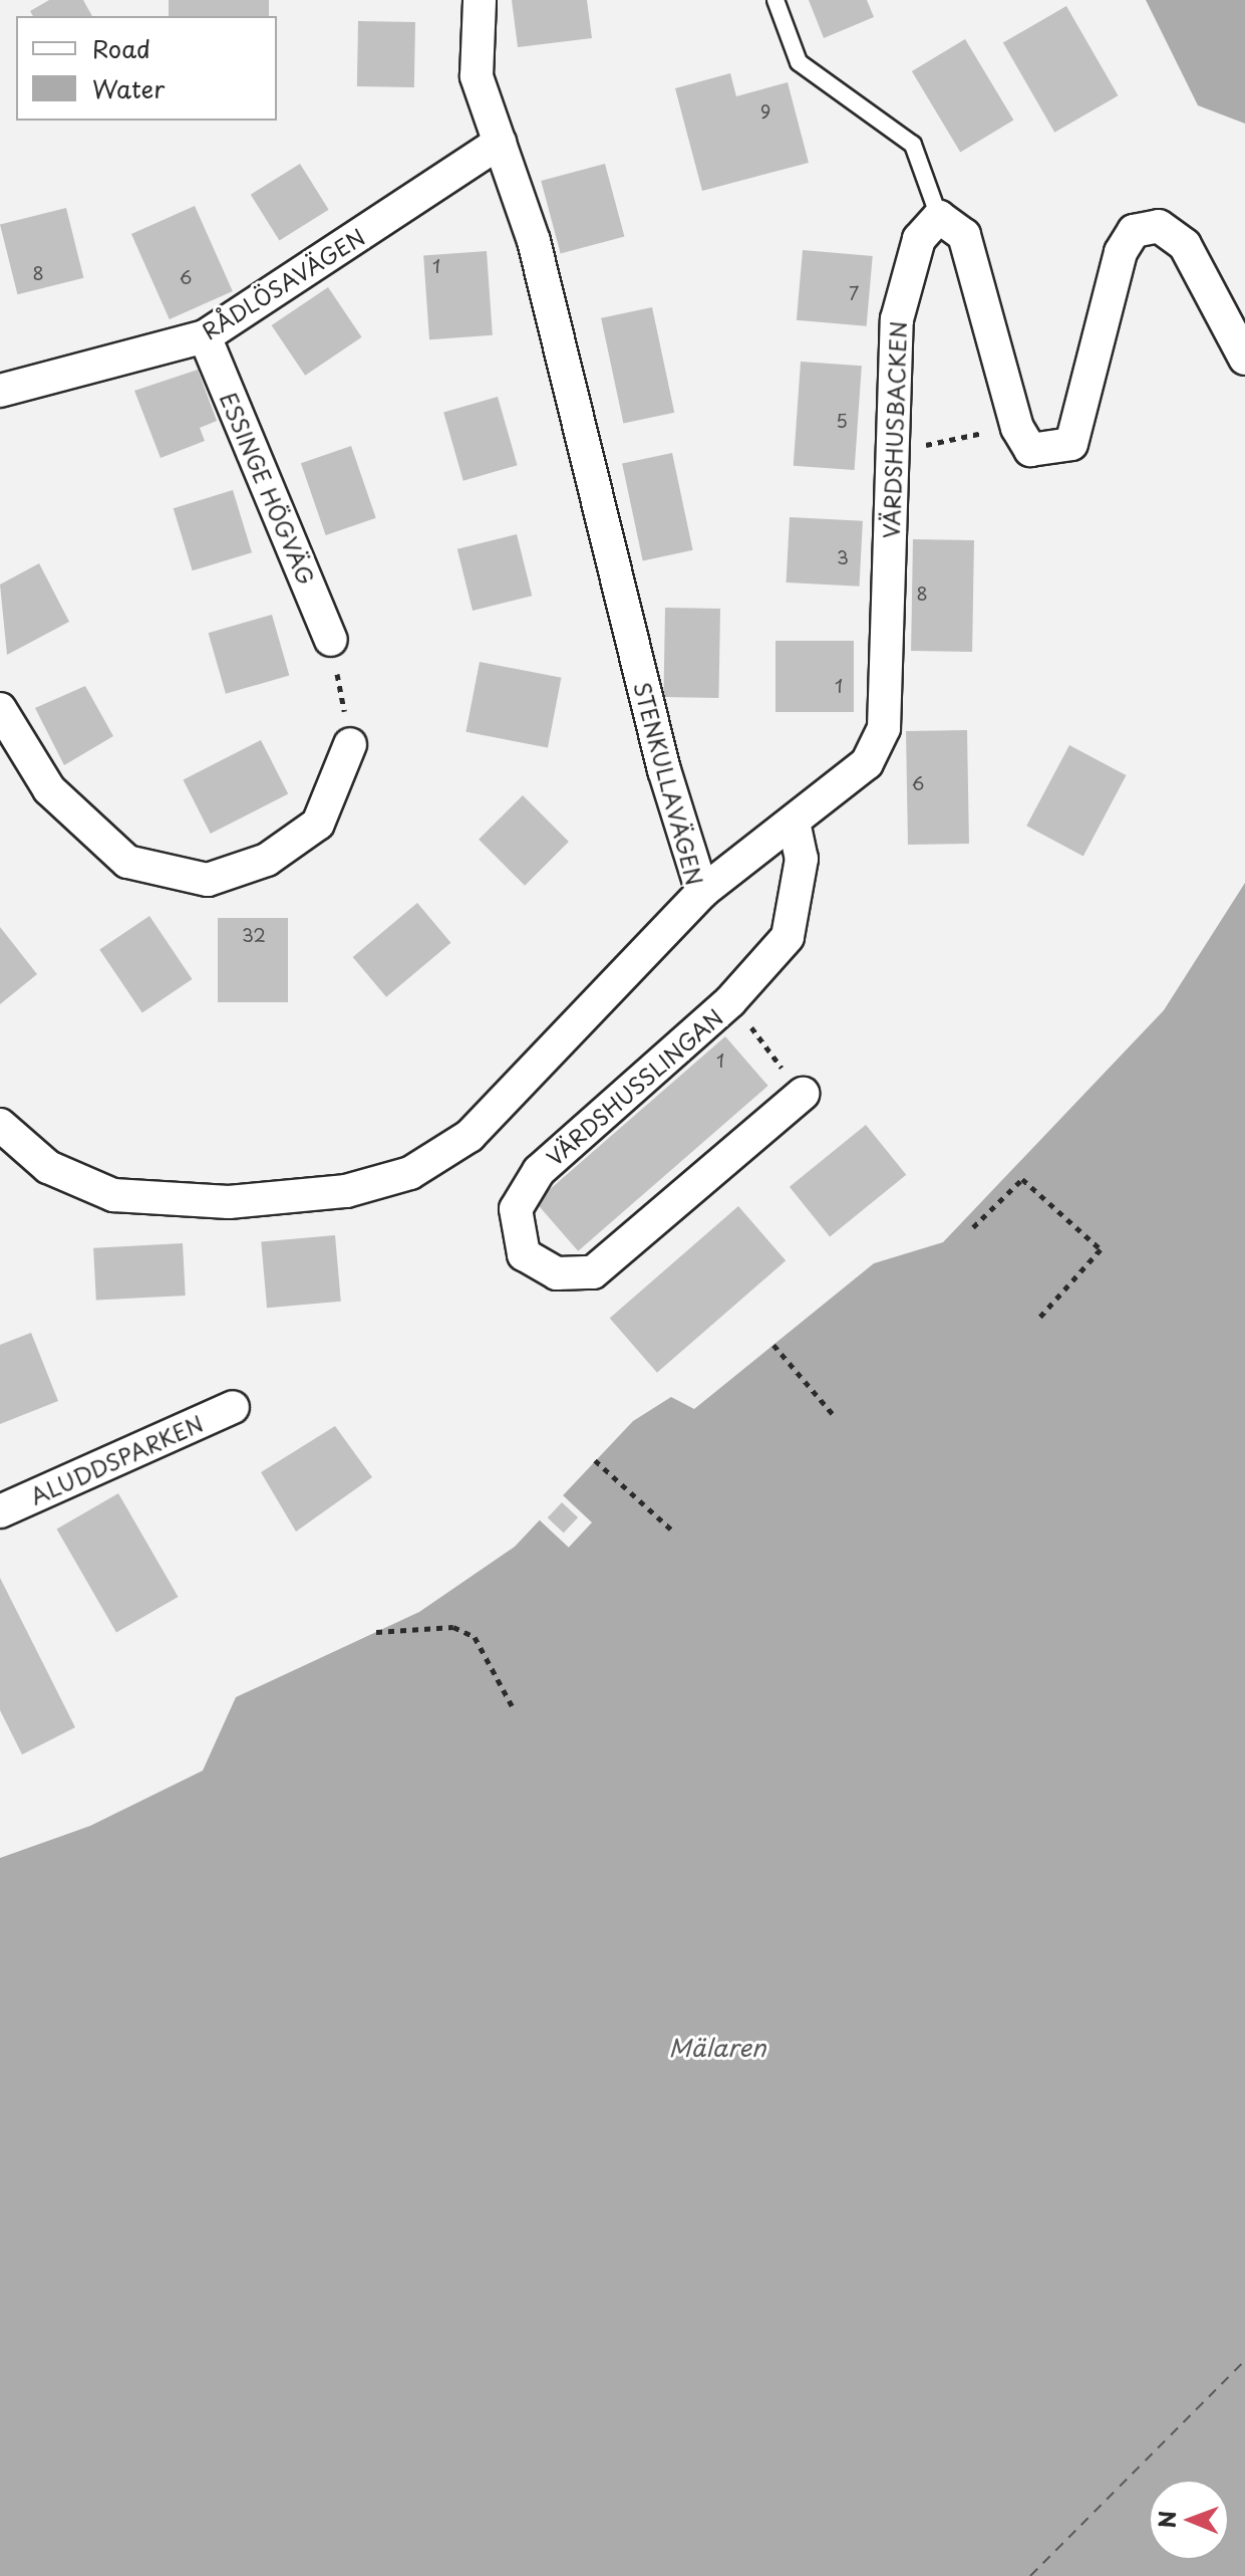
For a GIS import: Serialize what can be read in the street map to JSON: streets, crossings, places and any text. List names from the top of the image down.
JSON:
{
  "streets": {
    "street": [
      "RÅDLÖSAVÄGEN",
      "VÄRDSHUSBACKEN",
      "ESSINGE HÖGVÄG",
      "STENKULLAVÄGEN",
      "VÄRDSHUSSLINGAN",
      "ALUDDSPARKEN"
    ]
  },
  "crossings": [
    ["RÅDLÖSAVÄGEN", "ESSINGE HÖGVÄG"],
    ["RÅDLÖSAVÄGEN", "STENKULLAVÄGEN"],
    ["VÄRDSHUSBACKEN", "STENKULLAVÄGEN"],
    ["VÄRDSHUSBACKEN", "VÄRDSHUSSLINGAN"]
  ],
  "water": ["Mälaren"],
  "house_numbers": [
    "9",
    "1",
    "8",
    "6",
    "7",
    "5",
    "3",
    "8",
    "1",
    "6",
    "32",
    "1"
  ],
  "legend": ["Road", "Water"],
  "north": "left"
}
